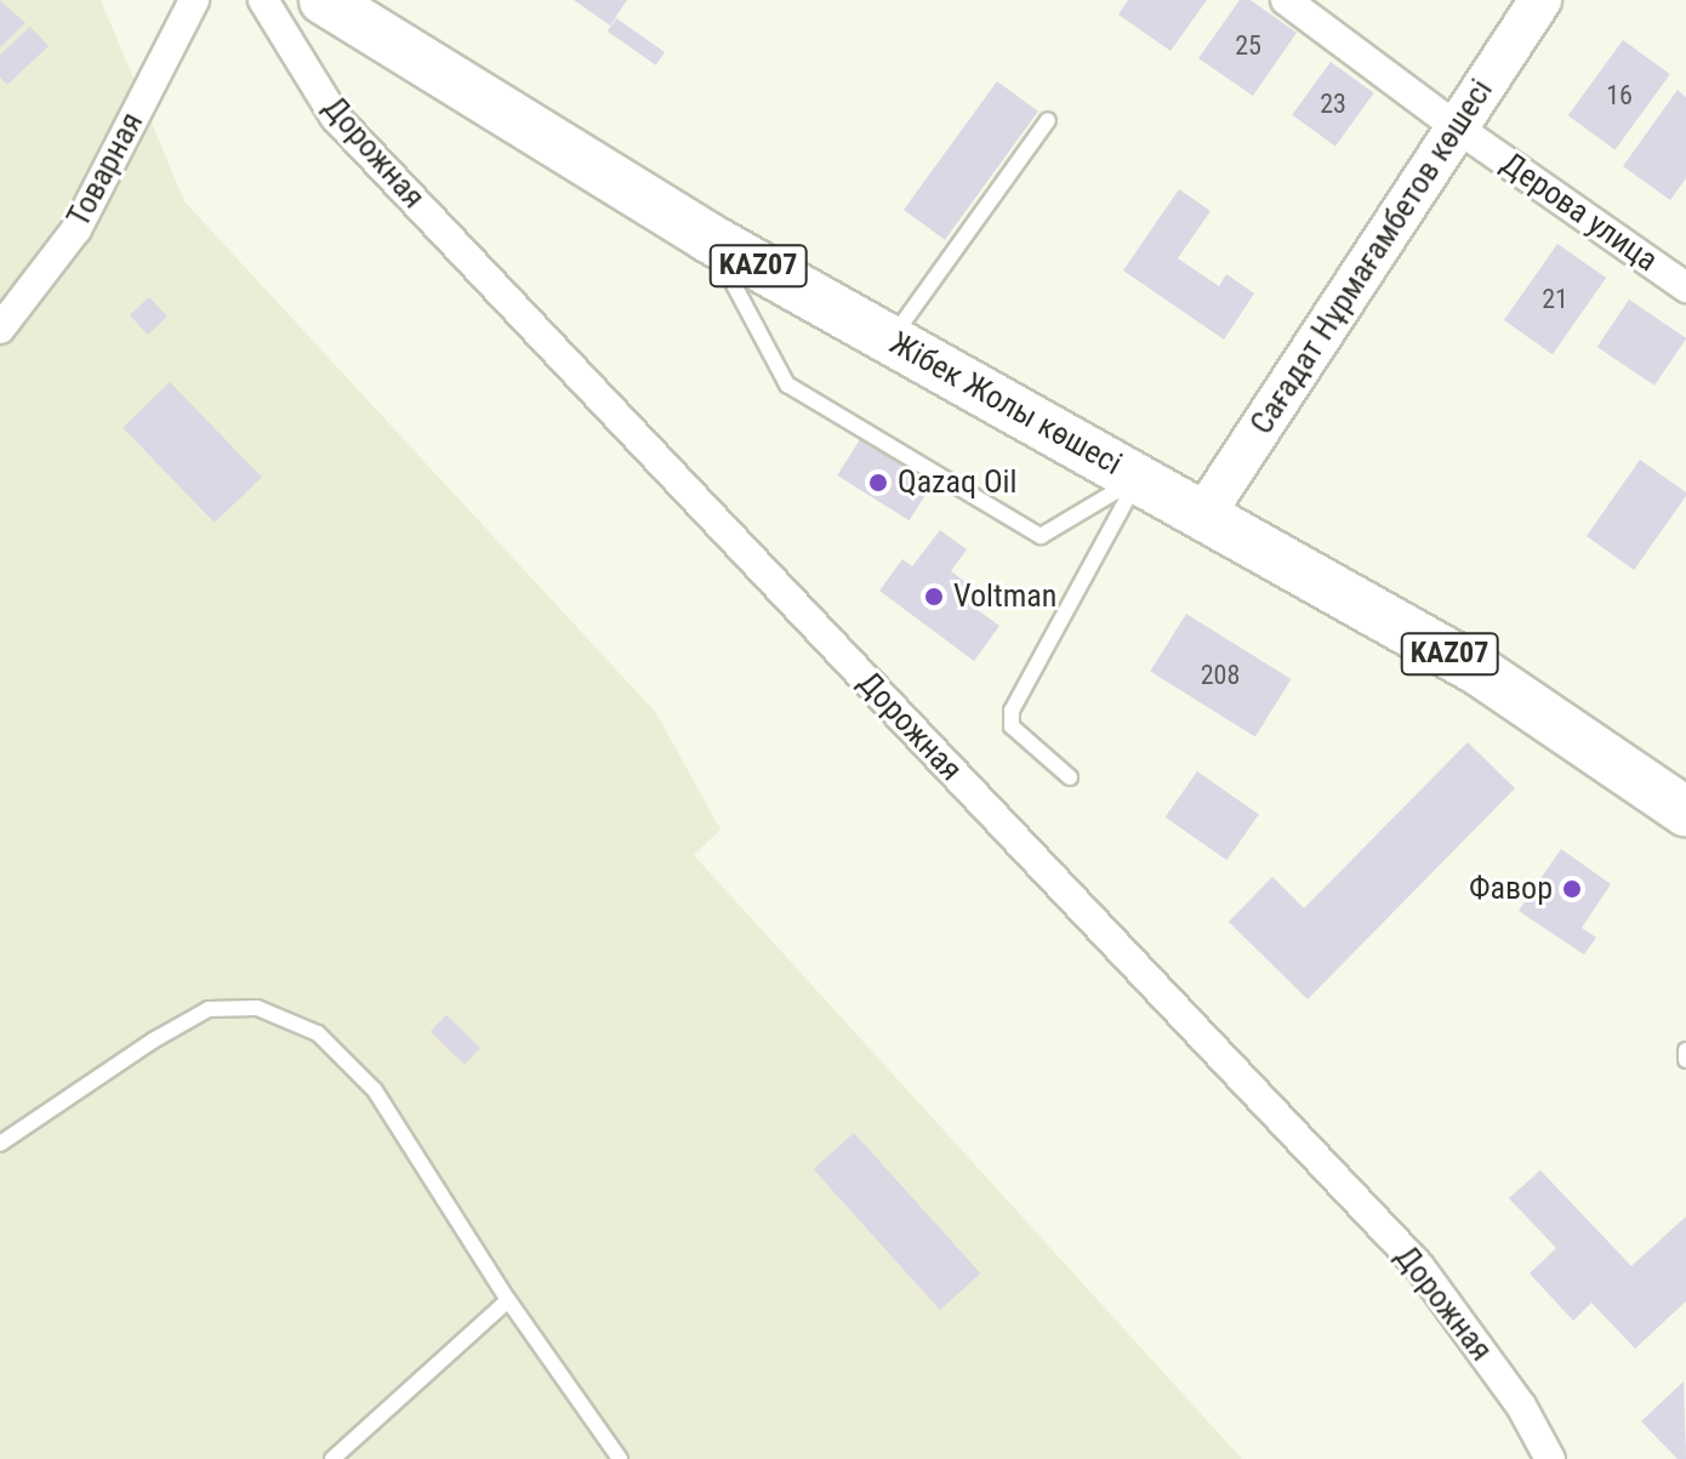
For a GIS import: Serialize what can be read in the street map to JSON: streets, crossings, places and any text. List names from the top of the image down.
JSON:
{
  "streets": {
    "highway": ["KAZ07", "Жібек Жолы көшесі"],
    "main road": ["Сағадат Нұрмағамбетов көшесі"],
    "street": ["Дорожная", "Товарная", "Дерова улица"]
  },
  "crossings": [
    ["Дерова улица", "Сағадат Нұрмағамбетов көшесі"],
    ["Сағадат Нұрмағамбетов көшесі", "Жібек Жолы көшесі"]
  ],
  "places": ["Qazaq Oil", "Voltman", "Фавор"],
  "house_numbers": [
    "25",
    "16",
    "23",
    "21",
    "208"
  ]
}
